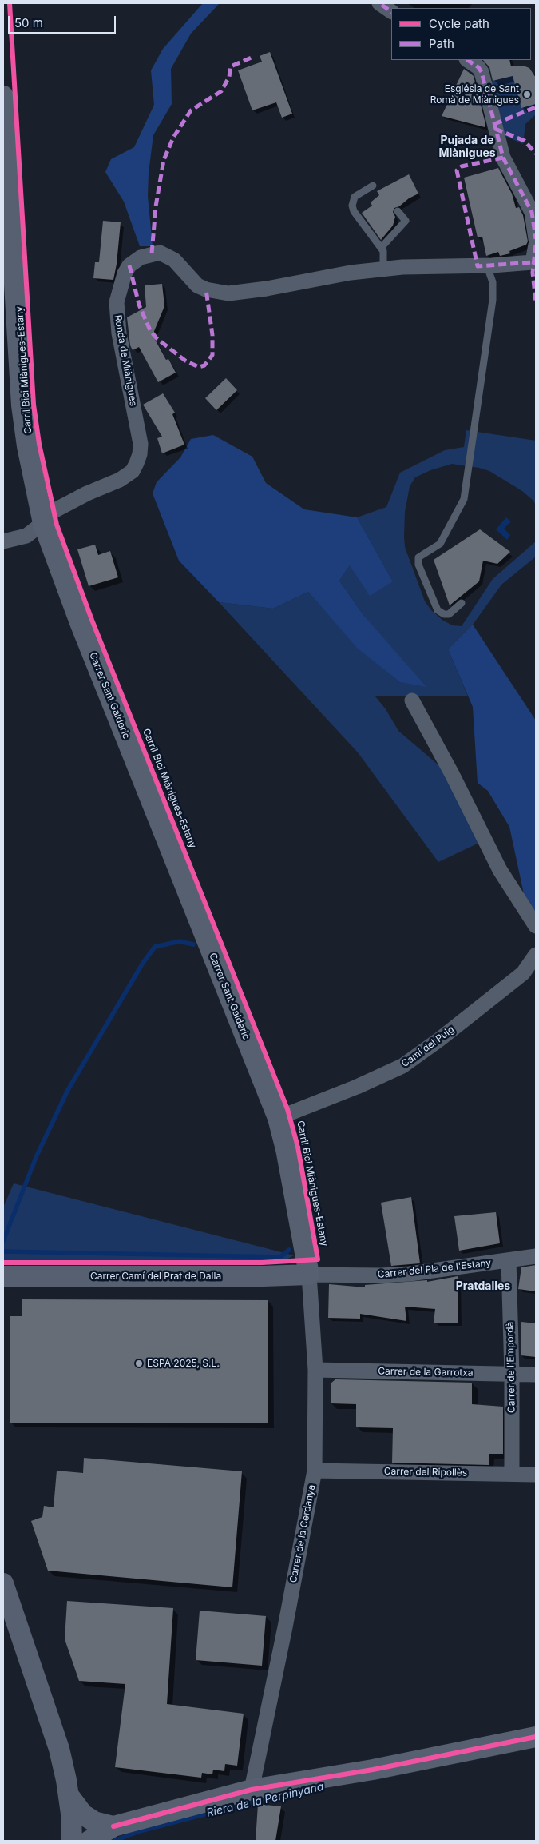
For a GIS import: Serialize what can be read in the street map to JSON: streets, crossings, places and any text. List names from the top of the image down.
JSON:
{
  "streets": {
    "street": [
      "Ronda de Miànigues",
      "Carrer Sant Galderic",
      "Camí del Puig",
      "Carrer del Pla de l'Estany",
      "Carrer Camí del Prat de Dalla",
      "Carrer de l'Empordà",
      "Carrer de la Garrotxa",
      "Carrer del Ripollès",
      "Carrer de la Cerdanya"
    ],
    "cycle path": ["Carril Bici Miànigues-Estany"]
  },
  "crossings": [
    ["Ronda de Miànigues", "Carrer Sant Galderic"],
    ["Carrer Sant Galderic", "Camí del Puig"],
    ["Carrer Sant Galderic", "Carrer del Pla de l'Estany"],
    ["Carrer Sant Galderic", "Carrer Camí del Prat de Dalla"],
    ["Carrer Sant Galderic", "Carrer de la Cerdanya"],
    ["Carrer del Pla de l'Estany", "Carrer Camí del Prat de Dalla"],
    ["Carrer del Pla de l'Estany", "Carrer de l'Empordà"],
    ["Carrer del Pla de l'Estany", "Carrer de la Cerdanya"],
    ["Carrer Camí del Prat de Dalla", "Carrer de la Cerdanya"],
    ["Carrer de l'Empordà", "Carrer de la Garrotxa"],
    ["Carrer de l'Empordà", "Carrer del Ripollès"],
    ["Carrer de la Garrotxa", "Carrer de la Cerdanya"],
    ["Carrer del Ripollès", "Carrer de la Cerdanya"]
  ],
  "districts": ["Pujada de Miànigues", "Pratdalles"],
  "water": ["Riera de la Perpinyana"],
  "places": ["Església de Sant Romà de Miànigues", "ESPA 2025, S.L."],
  "legend": ["Cycle path", "Path"],
  "scale_bar": "50 m"
}
